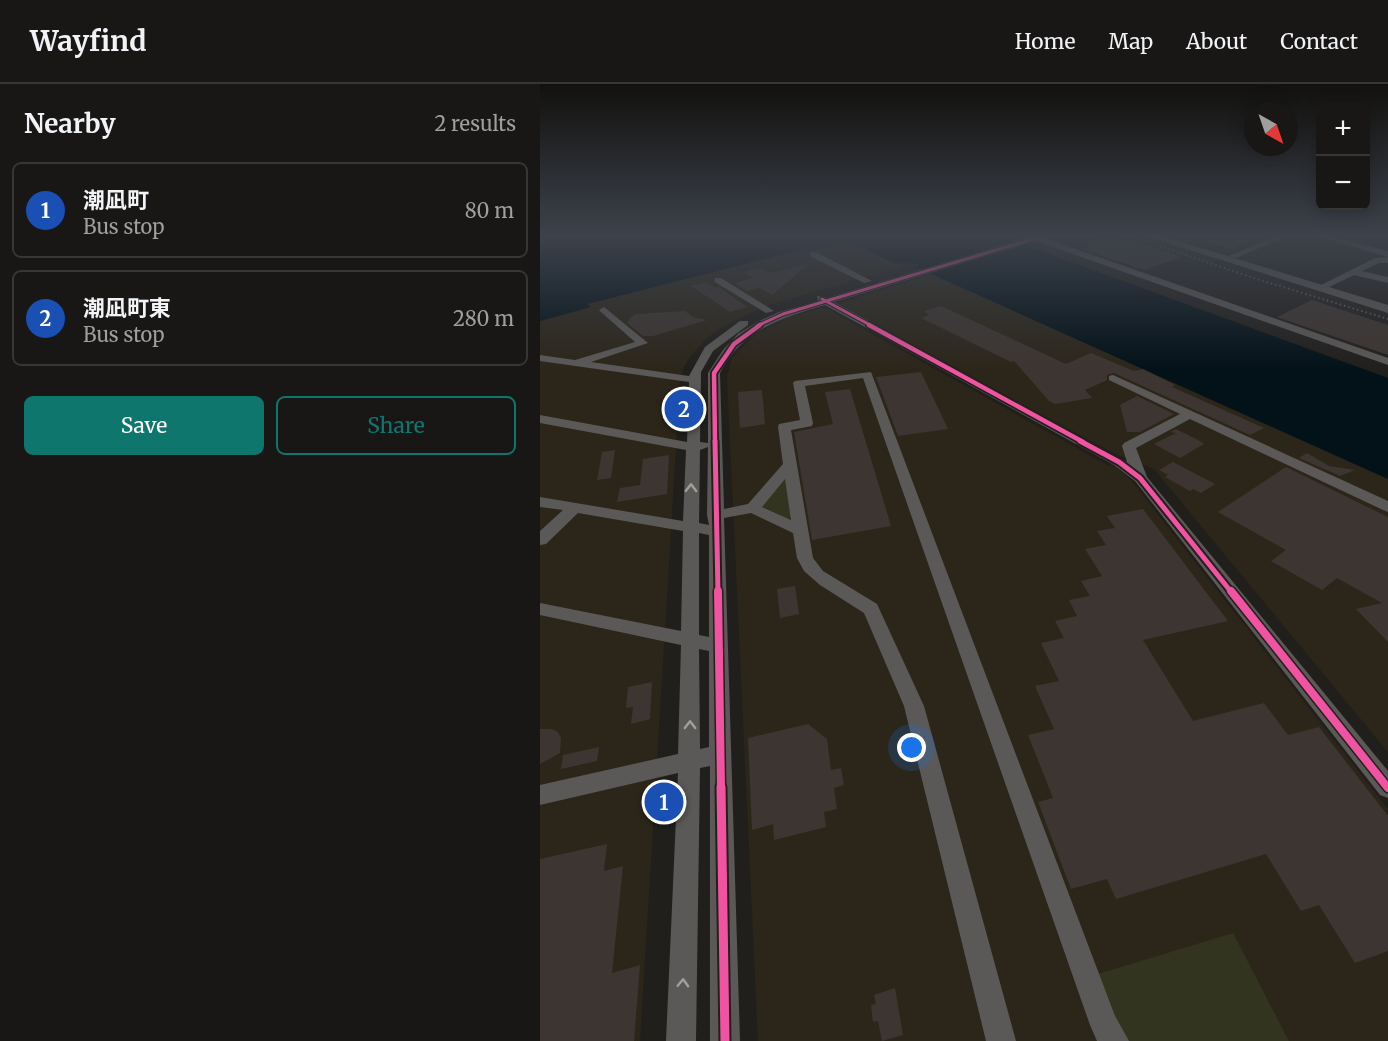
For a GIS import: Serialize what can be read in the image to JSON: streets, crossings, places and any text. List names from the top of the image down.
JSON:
{
  "north": "bottom right",
  "page": {
    "header": "Wayfind",
    "nav": [
      "Home",
      "Map",
      "About",
      "Contact"
    ],
    "heading": ["Nearby", "2 results"],
    "map_buttons": ["+", "−"],
    "list": [
      {
        "mark": "1",
        "name": "潮凪町",
        "note": "Bus stop",
        "value": "80 m"
      },
      {
        "mark": "2",
        "name": "潮凪町東",
        "note": "Bus stop",
        "value": "280 m"
      }
    ],
    "buttons": ["Save", "Share"],
    "pins": ["2", "1"]
  }
}
